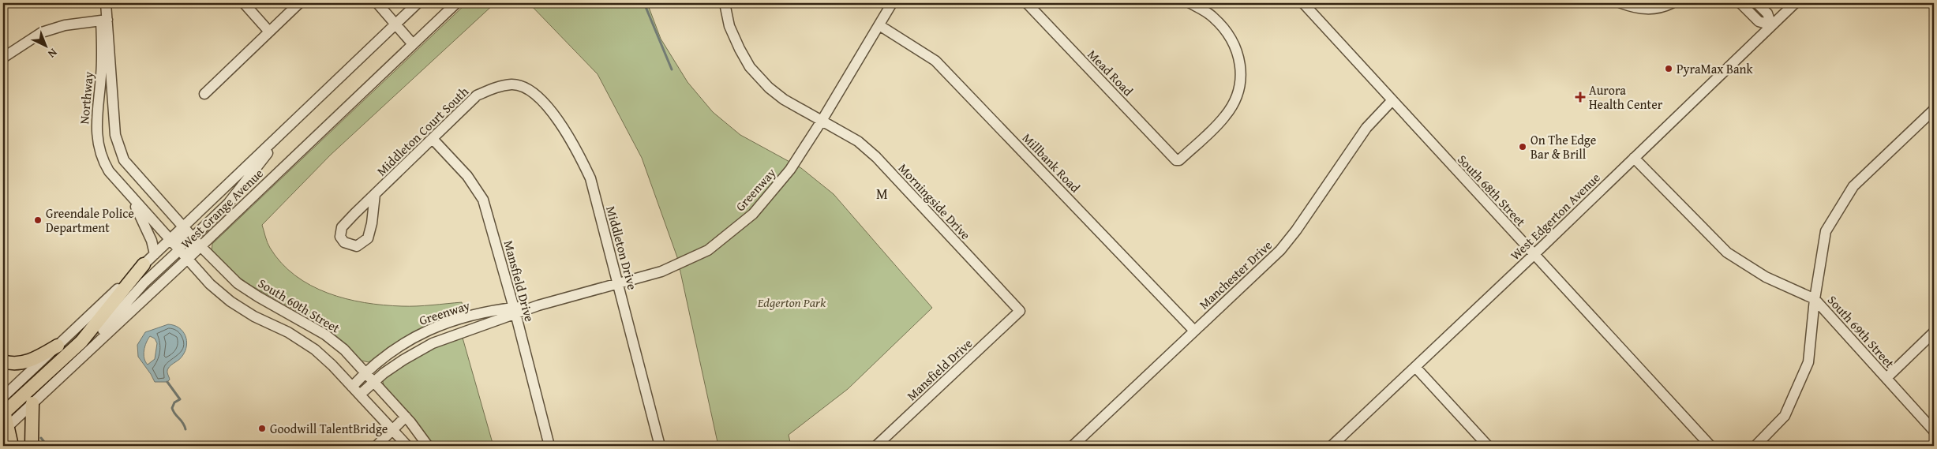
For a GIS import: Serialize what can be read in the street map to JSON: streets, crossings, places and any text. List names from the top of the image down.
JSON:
{
  "streets": {
    "street": [
      "Mead Road",
      "Northway",
      "Middleton Court South",
      "Millbank Road",
      "Greenway",
      "South 68th Street",
      "Morningside Drive",
      "West Grange Avenue",
      "West Edgerton Avenue",
      "Middleton Drive",
      "Manchester Drive",
      "Mansfield Drive",
      "South 60th Street",
      "South 69th Street"
    ]
  },
  "crossings": [
    ["Northway", "West Grange Avenue"],
    ["Northway", "South 60th Street"],
    ["Middleton Court South", "Middleton Drive"],
    ["Middleton Court South", "Mansfield Drive"],
    ["Millbank Road", "Greenway"],
    ["Millbank Road", "Manchester Drive"],
    ["Greenway", "Morningside Drive"],
    ["Greenway", "Middleton Drive"],
    ["Greenway", "Mansfield Drive"],
    ["Greenway", "South 60th Street"],
    ["South 68th Street", "West Edgerton Avenue"],
    ["South 68th Street", "Manchester Drive"],
    ["Morningside Drive", "Mansfield Drive"],
    ["West Grange Avenue", "South 60th Street"],
    ["West Edgerton Avenue", "South 69th Street"]
  ],
  "districts": ["M"],
  "parks": ["Edgerton Park"],
  "places": {
    "other": [
      "PyraMax Bank",
      "On The Edge Bar & Brill",
      "Greendale Police Department",
      "Goodwill TalentBridge"
    ],
    "health": ["Aurora Health Center"]
  },
  "north": "bottom right"
}
